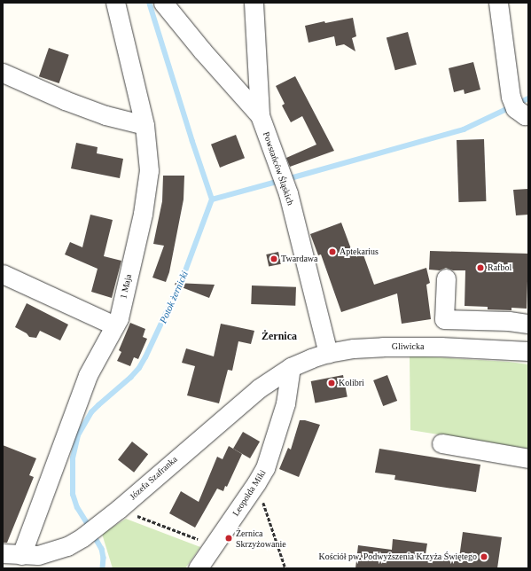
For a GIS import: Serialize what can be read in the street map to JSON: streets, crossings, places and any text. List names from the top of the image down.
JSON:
{
  "streets": {
    "street": [
      "Powstańców Śląskich",
      "1 Maja",
      "Gliwicka",
      "Józefa Szafranka",
      "Leopolda Miki"
    ]
  },
  "crossings": [
    ["Powstańców Śląskich", "Gliwicka"],
    ["1 Maja", "Józefa Szafranka"],
    ["Gliwicka", "Józefa Szafranka"],
    ["Gliwicka", "Leopolda Miki"],
    ["Józefa Szafranka", "Leopolda Miki"]
  ],
  "districts": ["Żernica"],
  "water": ["Potok żernicki"],
  "places": [
    "Aptekarius",
    "Twardawa",
    "Rafbol",
    "Kolibri",
    "Żernica Skrzyżowanie",
    "Kościół pw. Podwyższenia Krzyża Świętego"
  ]
}
